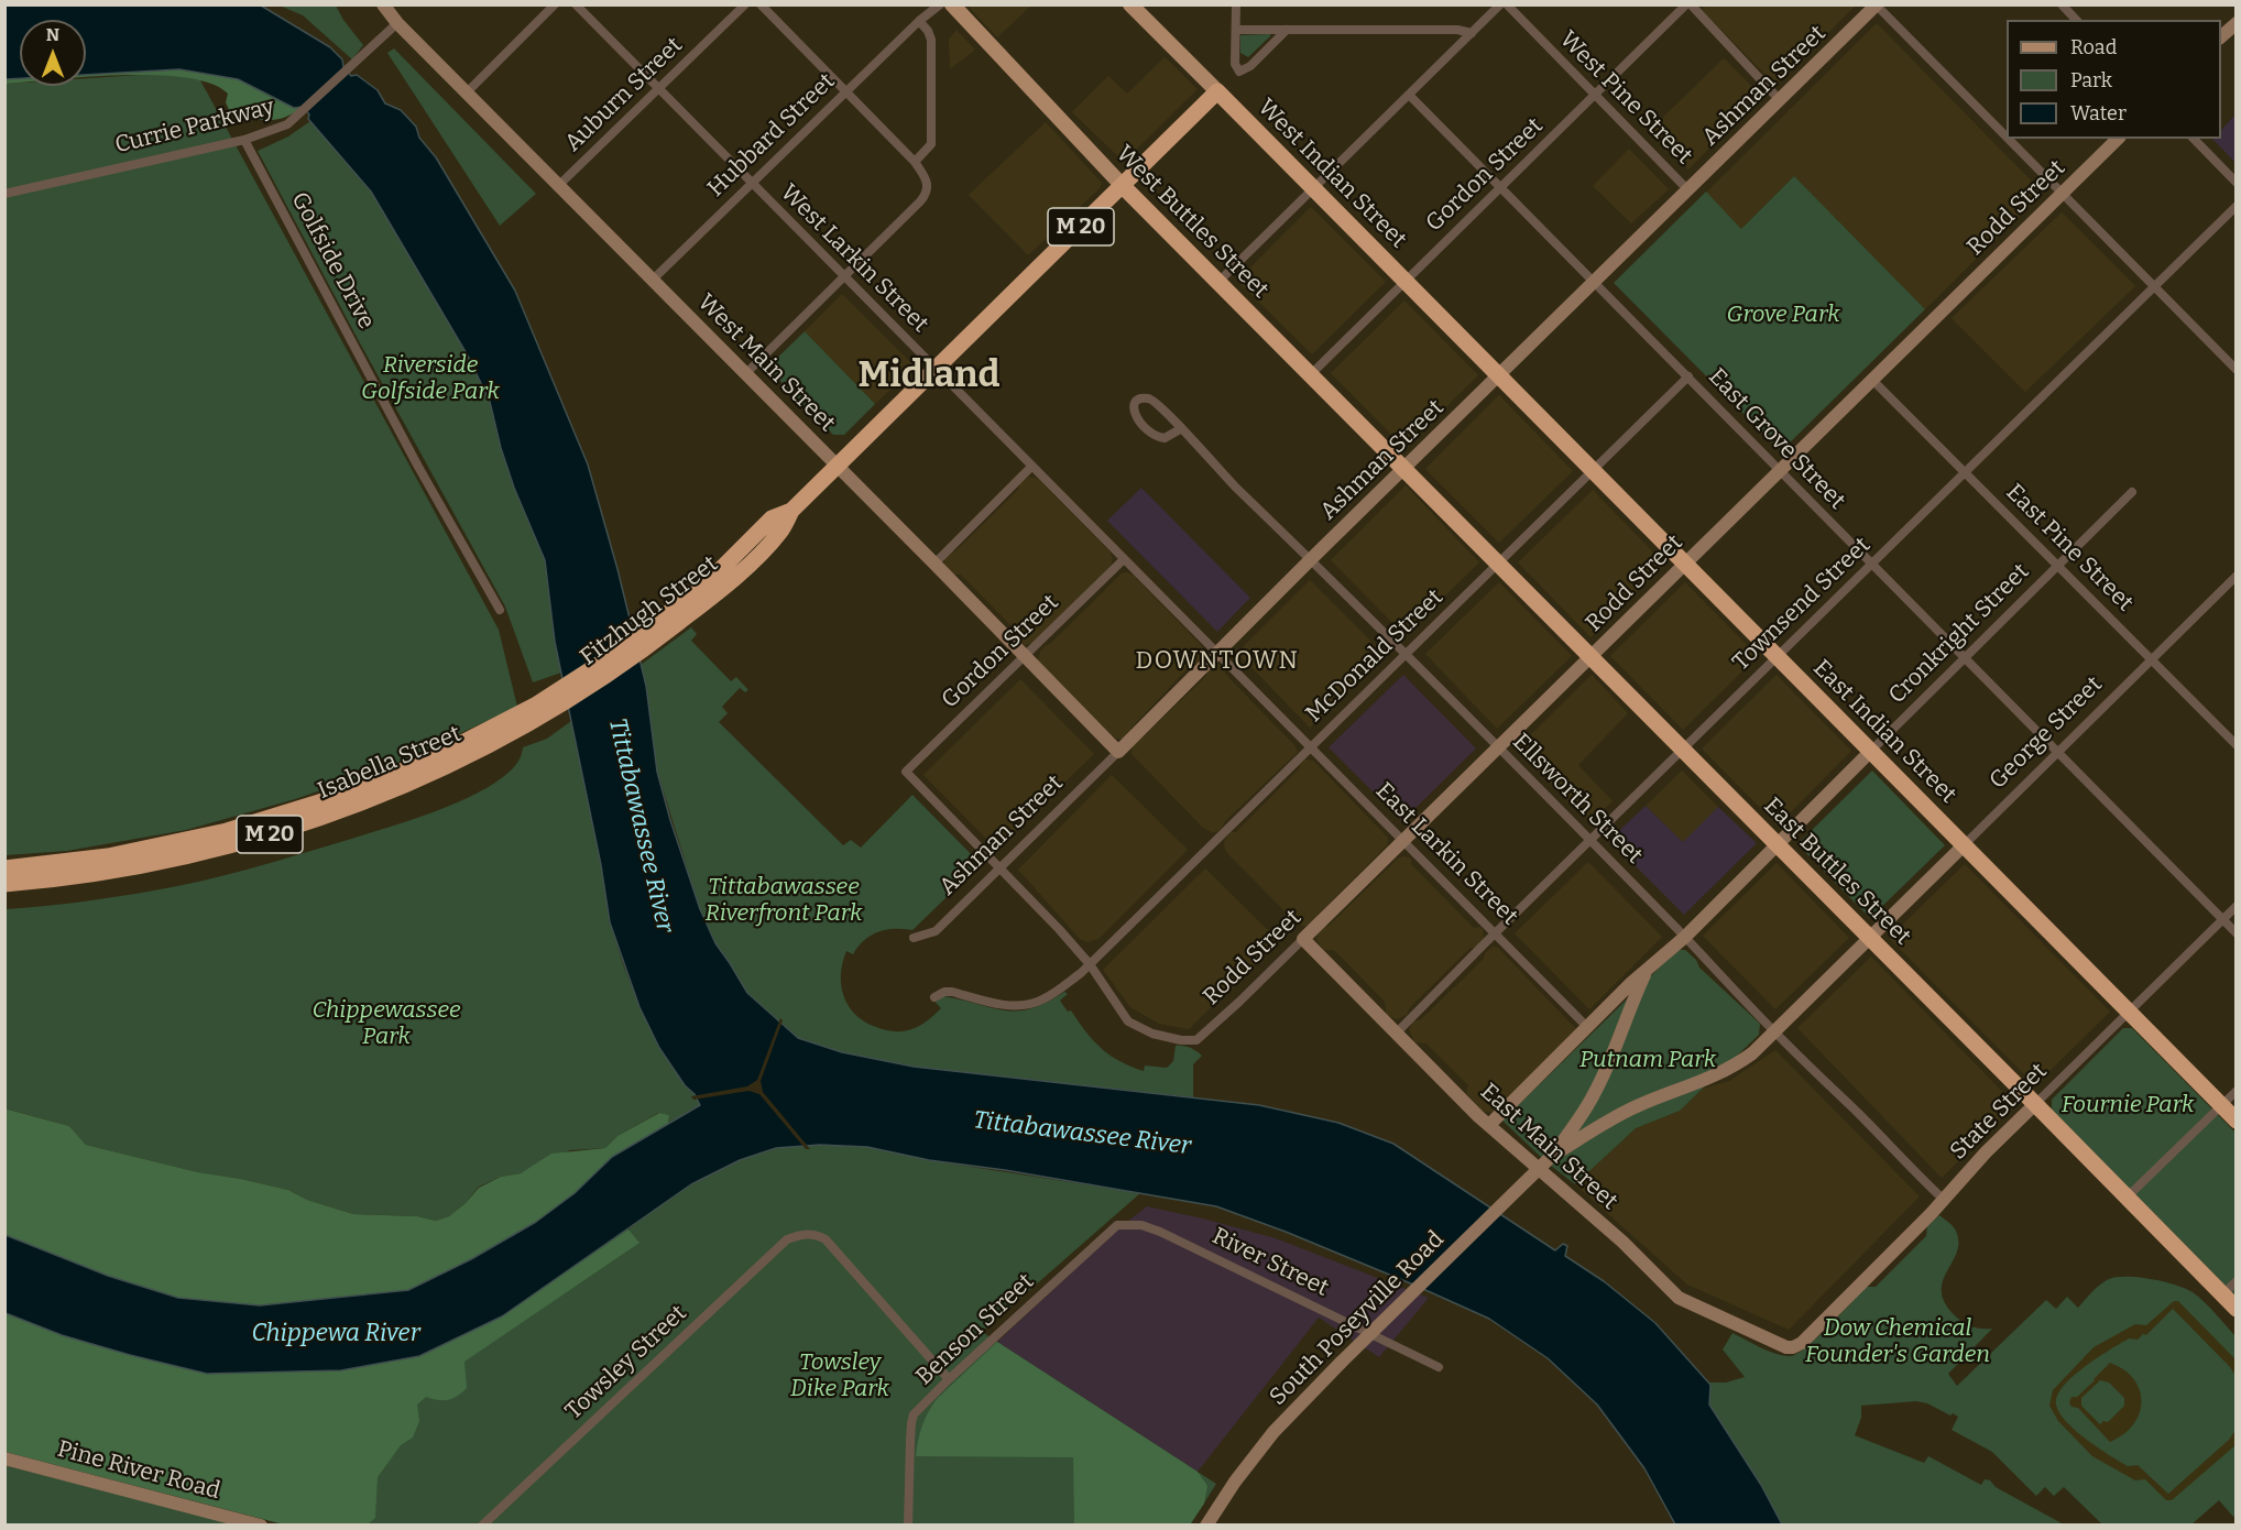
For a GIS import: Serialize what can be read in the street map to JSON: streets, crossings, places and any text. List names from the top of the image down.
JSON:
{
  "streets": {
    "highway": [
      "West Indian Street",
      "West Buttles Street",
      "M 20",
      "Fitzhugh Street",
      "East Indian Street",
      "Isabella Street",
      "East Buttles Street"
    ],
    "street": [
      "Ashman Street",
      "Auburn Street",
      "West Pine Street",
      "Currie Parkway",
      "Hubbard Street",
      "Gordon Street",
      "Rodd Street",
      "West Larkin Street",
      "Golfside Drive",
      "West Main Street",
      "East Grove Street",
      "East Pine Street",
      "Townsend Street",
      "Cronkright Street",
      "McDonald Street",
      "George Street",
      "Ellsworth Street",
      "East Larkin Street",
      "State Street",
      "East Main Street",
      "River Street",
      "South Poseyville Road",
      "Benson Street",
      "Towsley Street",
      "Pine River Road"
    ]
  },
  "crossings": [
    ["Ashman Street", "West Pine Street"],
    ["Ashman Street", "West Indian Street"],
    ["Ashman Street", "Gordon Street"],
    ["Ashman Street", "West Buttles Street"],
    ["Ashman Street", "West Larkin Street"],
    ["Ashman Street", "West Main Street"],
    ["Ashman Street", "East Grove Street"],
    ["Ashman Street", "East Indian Street"],
    ["Ashman Street", "Ellsworth Street"],
    ["Ashman Street", "East Larkin Street"],
    ["Ashman Street", "East Buttles Street"],
    ["Auburn Street", "West Larkin Street"],
    ["Auburn Street", "West Main Street"],
    ["West Pine Street", "Gordon Street"],
    ["Currie Parkway", "Golfside Drive"],
    ["Currie Parkway", "West Main Street"],
    ["Hubbard Street", "West Larkin Street"],
    ["Hubbard Street", "West Main Street"],
    ["West Indian Street", "Gordon Street"],
    ["West Indian Street", "M 20"],
    ["West Indian Street", "East Indian Street"],
    ["Gordon Street", "West Buttles Street"],
    ["Gordon Street", "West Larkin Street"],
    ["Gordon Street", "West Main Street"],
    ["Gordon Street", "East Grove Street"],
    ["Rodd Street", "East Grove Street"],
    ["Rodd Street", "East Pine Street"],
    ["Rodd Street", "McDonald Street"],
    ["Rodd Street", "East Indian Street"],
    ["Rodd Street", "Ellsworth Street"],
    ["Rodd Street", "East Larkin Street"],
    ["Rodd Street", "East Buttles Street"],
    ["Rodd Street", "East Main Street"],
    ["West Buttles Street", "M 20"],
    ["West Buttles Street", "East Buttles Street"],
    ["M 20", "West Larkin Street"],
    ["M 20", "West Main Street"],
    ["M 20", "Fitzhugh Street"],
    ["West Larkin Street", "East Larkin Street"],
    ["West Main Street", "Fitzhugh Street"],
    ["East Grove Street", "Townsend Street"],
    ["East Grove Street", "Cronkright Street"],
    ["East Grove Street", "McDonald Street"],
    ["East Grove Street", "George Street"],
    ["East Grove Street", "State Street"],
    ["East Pine Street", "Townsend Street"],
    ["East Pine Street", "Cronkright Street"],
    ["East Pine Street", "George Street"],
    ["Townsend Street", "East Indian Street"],
    ["Townsend Street", "Ellsworth Street"],
    ["Townsend Street", "East Larkin Street"],
    ["Townsend Street", "East Buttles Street"],
    ["Townsend Street", "East Main Street"],
    ["Fitzhugh Street", "Isabella Street"],
    ["Cronkright Street", "East Indian Street"],
    ["Cronkright Street", "Ellsworth Street"],
    ["Cronkright Street", "East Buttles Street"],
    ["McDonald Street", "East Indian Street"],
    ["McDonald Street", "Ellsworth Street"],
    ["McDonald Street", "East Larkin Street"],
    ["McDonald Street", "East Buttles Street"],
    ["East Indian Street", "George Street"],
    ["East Indian Street", "State Street"],
    ["George Street", "Ellsworth Street"],
    ["George Street", "East Buttles Street"],
    ["George Street", "South Poseyville Road"],
    ["Ellsworth Street", "State Street"],
    ["East Buttles Street", "State Street"],
    ["State Street", "East Main Street"],
    ["River Street", "Benson Street"],
    ["Benson Street", "Towsley Street"]
  ],
  "districts": ["Midland", "DOWNTOWN"],
  "water": ["Tittabawassee River", "Chippewa River"],
  "parks": [
    "Grove Park",
    "Riverside Golfside Park",
    "Tittabawassee Riverfront Park",
    "Chippewassee Park",
    "Putnam Park",
    "Fournie Park",
    "Dow Chemical Founder's Garden",
    "Towsley Dike Park"
  ],
  "legend": ["Road", "Park", "Water"],
  "north": "top"
}
